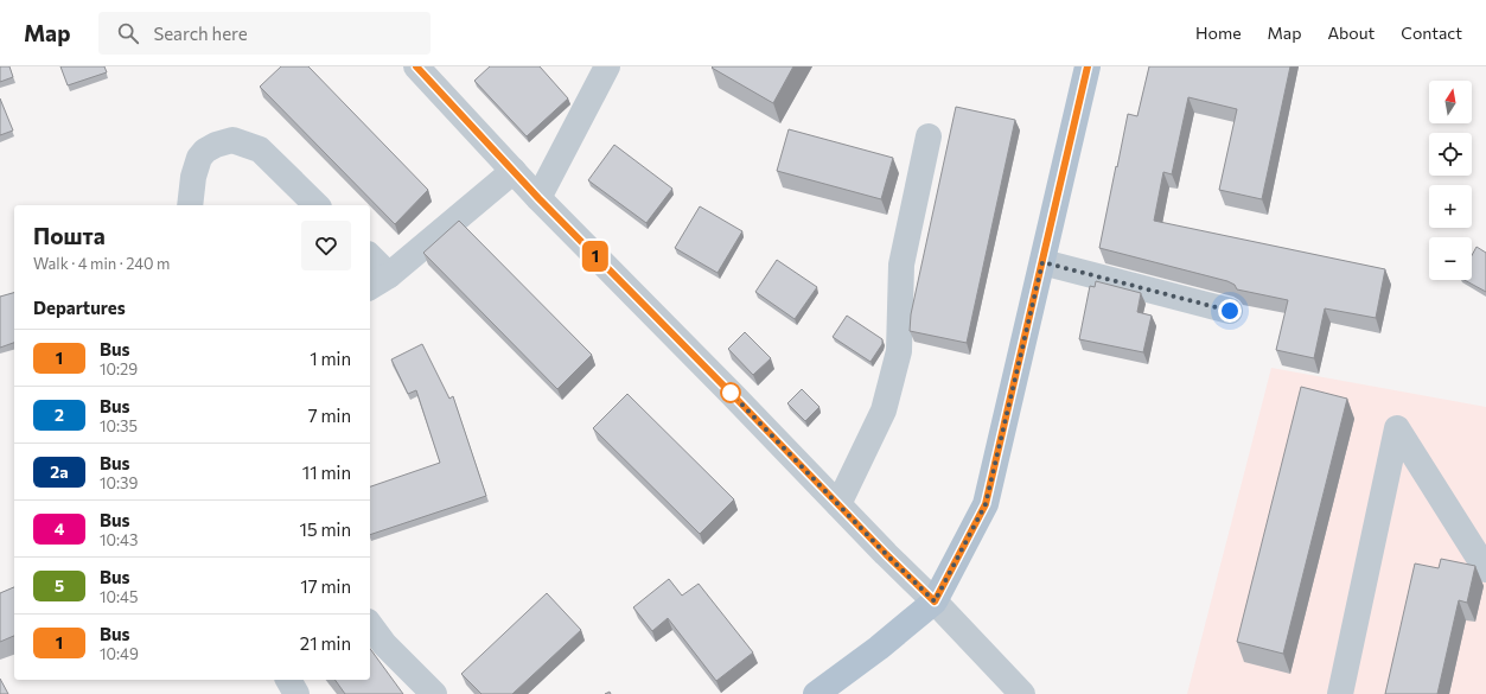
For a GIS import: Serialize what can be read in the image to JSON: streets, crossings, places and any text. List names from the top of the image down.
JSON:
{
  "lines": ["bus line 1"],
  "north": "top",
  "page": {
    "header": "Map",
    "search": "Search here",
    "nav": [
      "Home",
      "Map",
      "About",
      "Contact"
    ],
    "on_map": "1",
    "map_buttons": ["+", "−"],
    "heading": [
      ["Пошта", "Walk · 4 min · 240 m"],
      "Departures"
    ],
    "list": [
      {
        "mark": "1",
        "name": "Bus",
        "note": "10:29",
        "value": "1 min"
      },
      {
        "mark": "2",
        "name": "Bus",
        "note": "10:35",
        "value": "7 min"
      },
      {
        "mark": "2а",
        "name": "Bus",
        "note": "10:39",
        "value": "11 min"
      },
      {
        "mark": "4",
        "name": "Bus",
        "note": "10:43",
        "value": "15 min"
      },
      {
        "mark": "5",
        "name": "Bus",
        "note": "10:45",
        "value": "17 min"
      },
      {
        "mark": "1",
        "name": "Bus",
        "note": "10:49",
        "value": "21 min"
      }
    ]
  }
}
